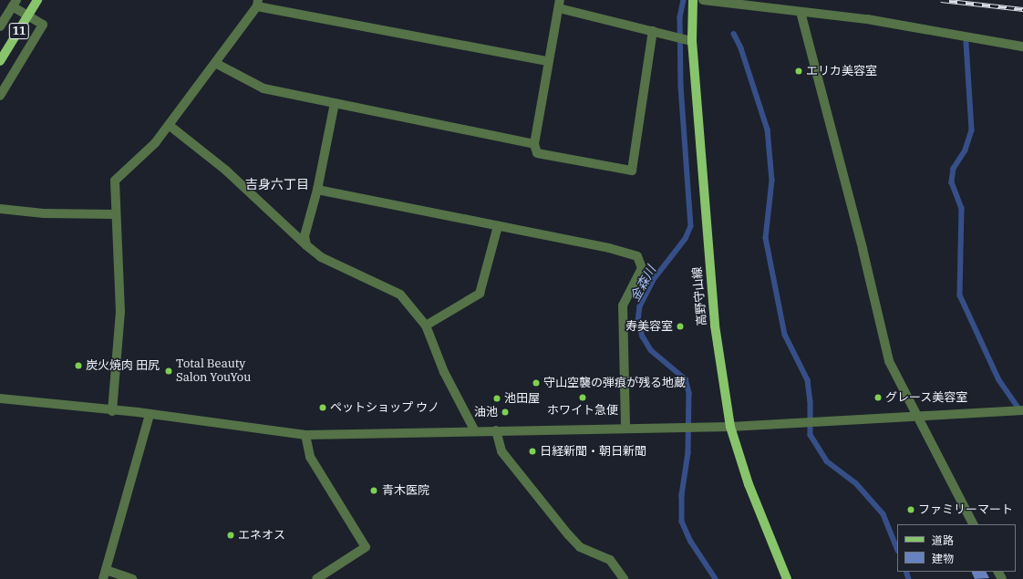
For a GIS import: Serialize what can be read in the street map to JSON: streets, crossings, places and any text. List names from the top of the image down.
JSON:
{
  "streets": {
    "main road": ["11", "高野守山線"]
  },
  "districts": ["吉身六丁目"],
  "water": ["金森川"],
  "places": [
    "エリカ美容室",
    "寿美容室",
    "炭火焼肉 田尻",
    "Total Beauty Salon YouYou",
    "守山空襲の弾痕が残る地蔵",
    "ホワイト急便",
    "グレース美容室",
    "池田屋",
    "ペットショップ ウノ",
    "油池",
    "日経新聞・朝日新聞",
    "青木医院",
    "ファミリーマート",
    "エネオス"
  ],
  "legend": ["道路", "建物"]
}
